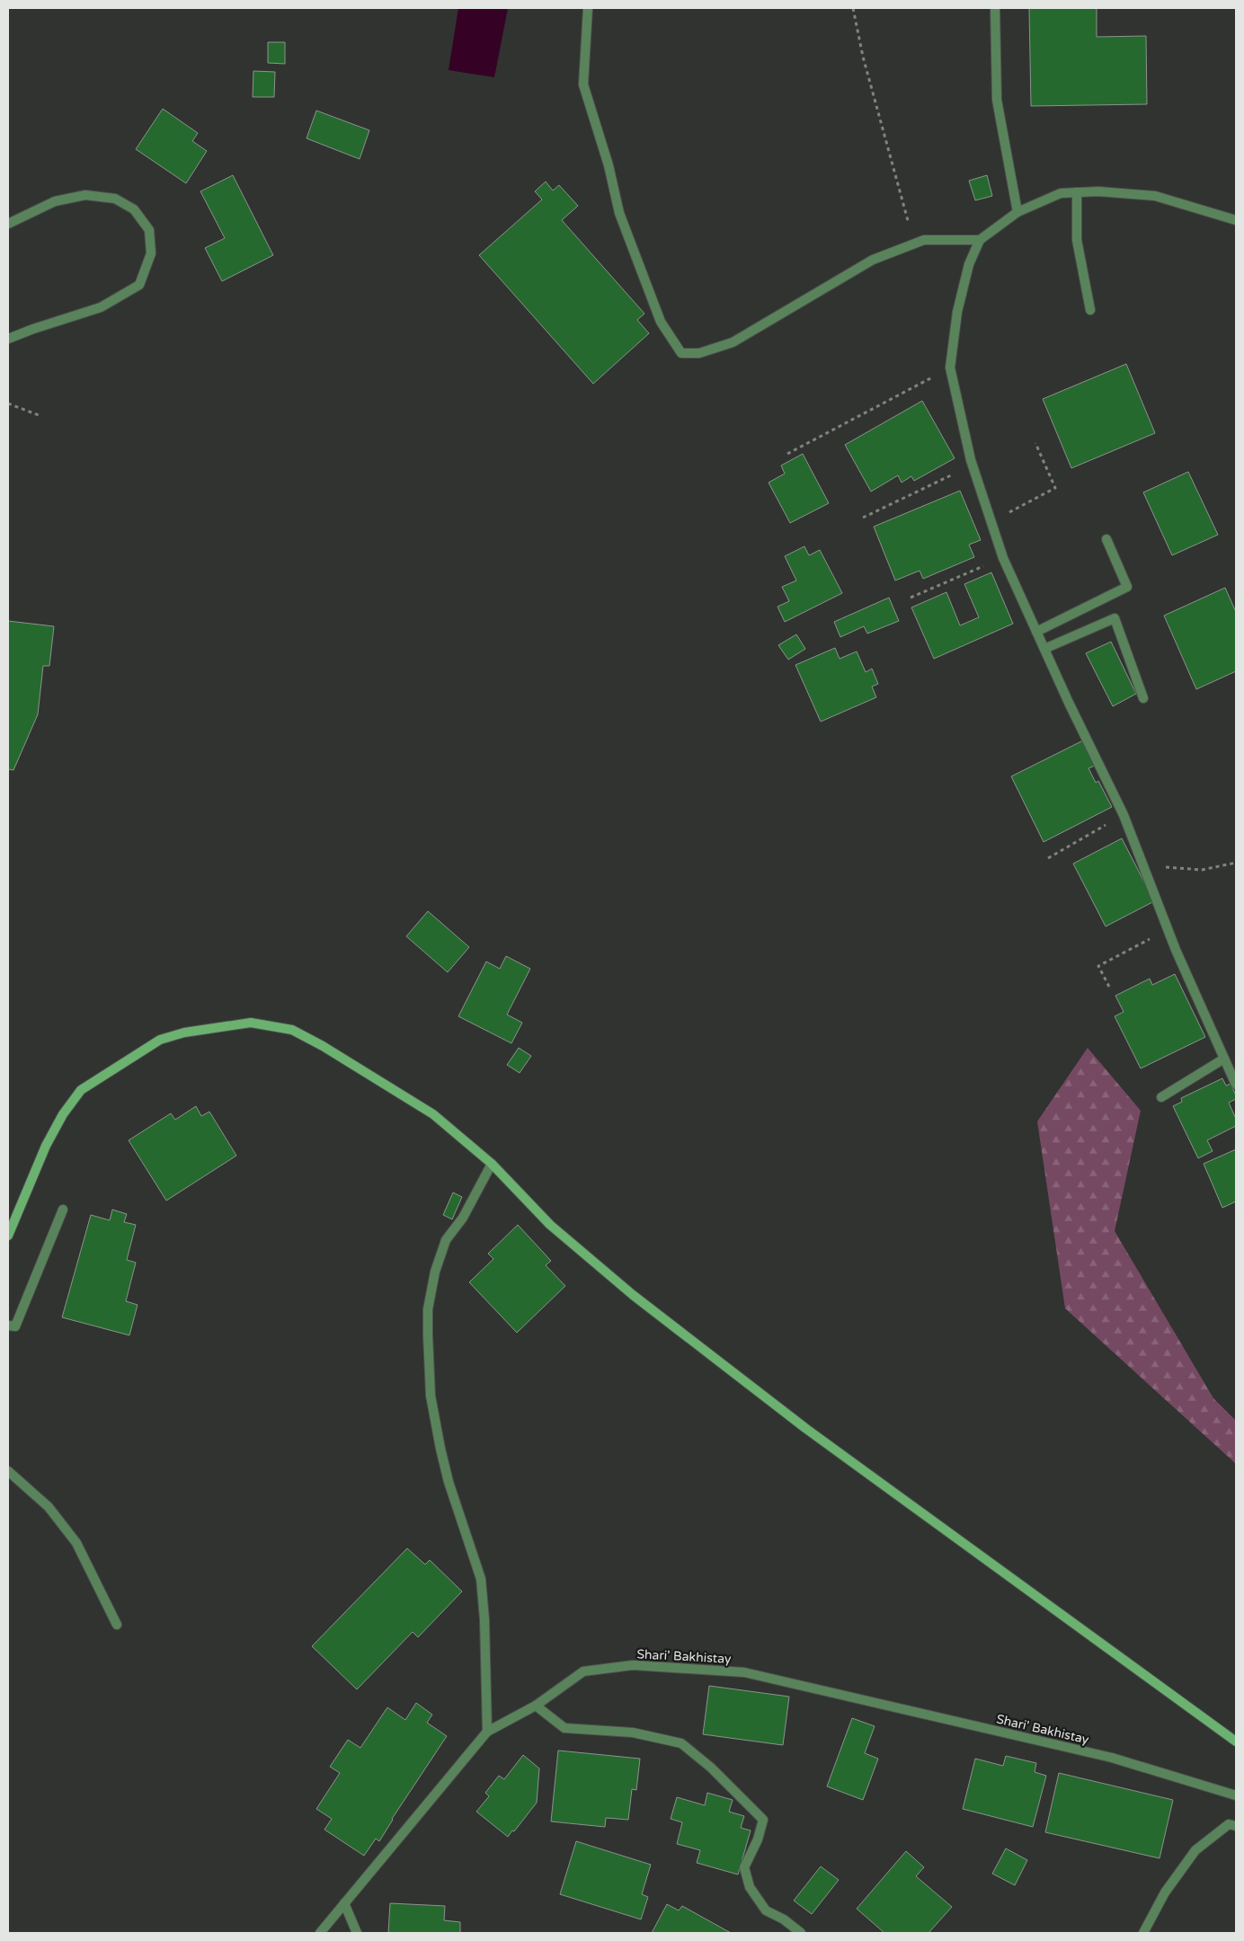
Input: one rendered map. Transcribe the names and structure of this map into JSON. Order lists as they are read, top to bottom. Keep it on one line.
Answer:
{"streets":{"street":["Shari' Bakhistay"]}}
